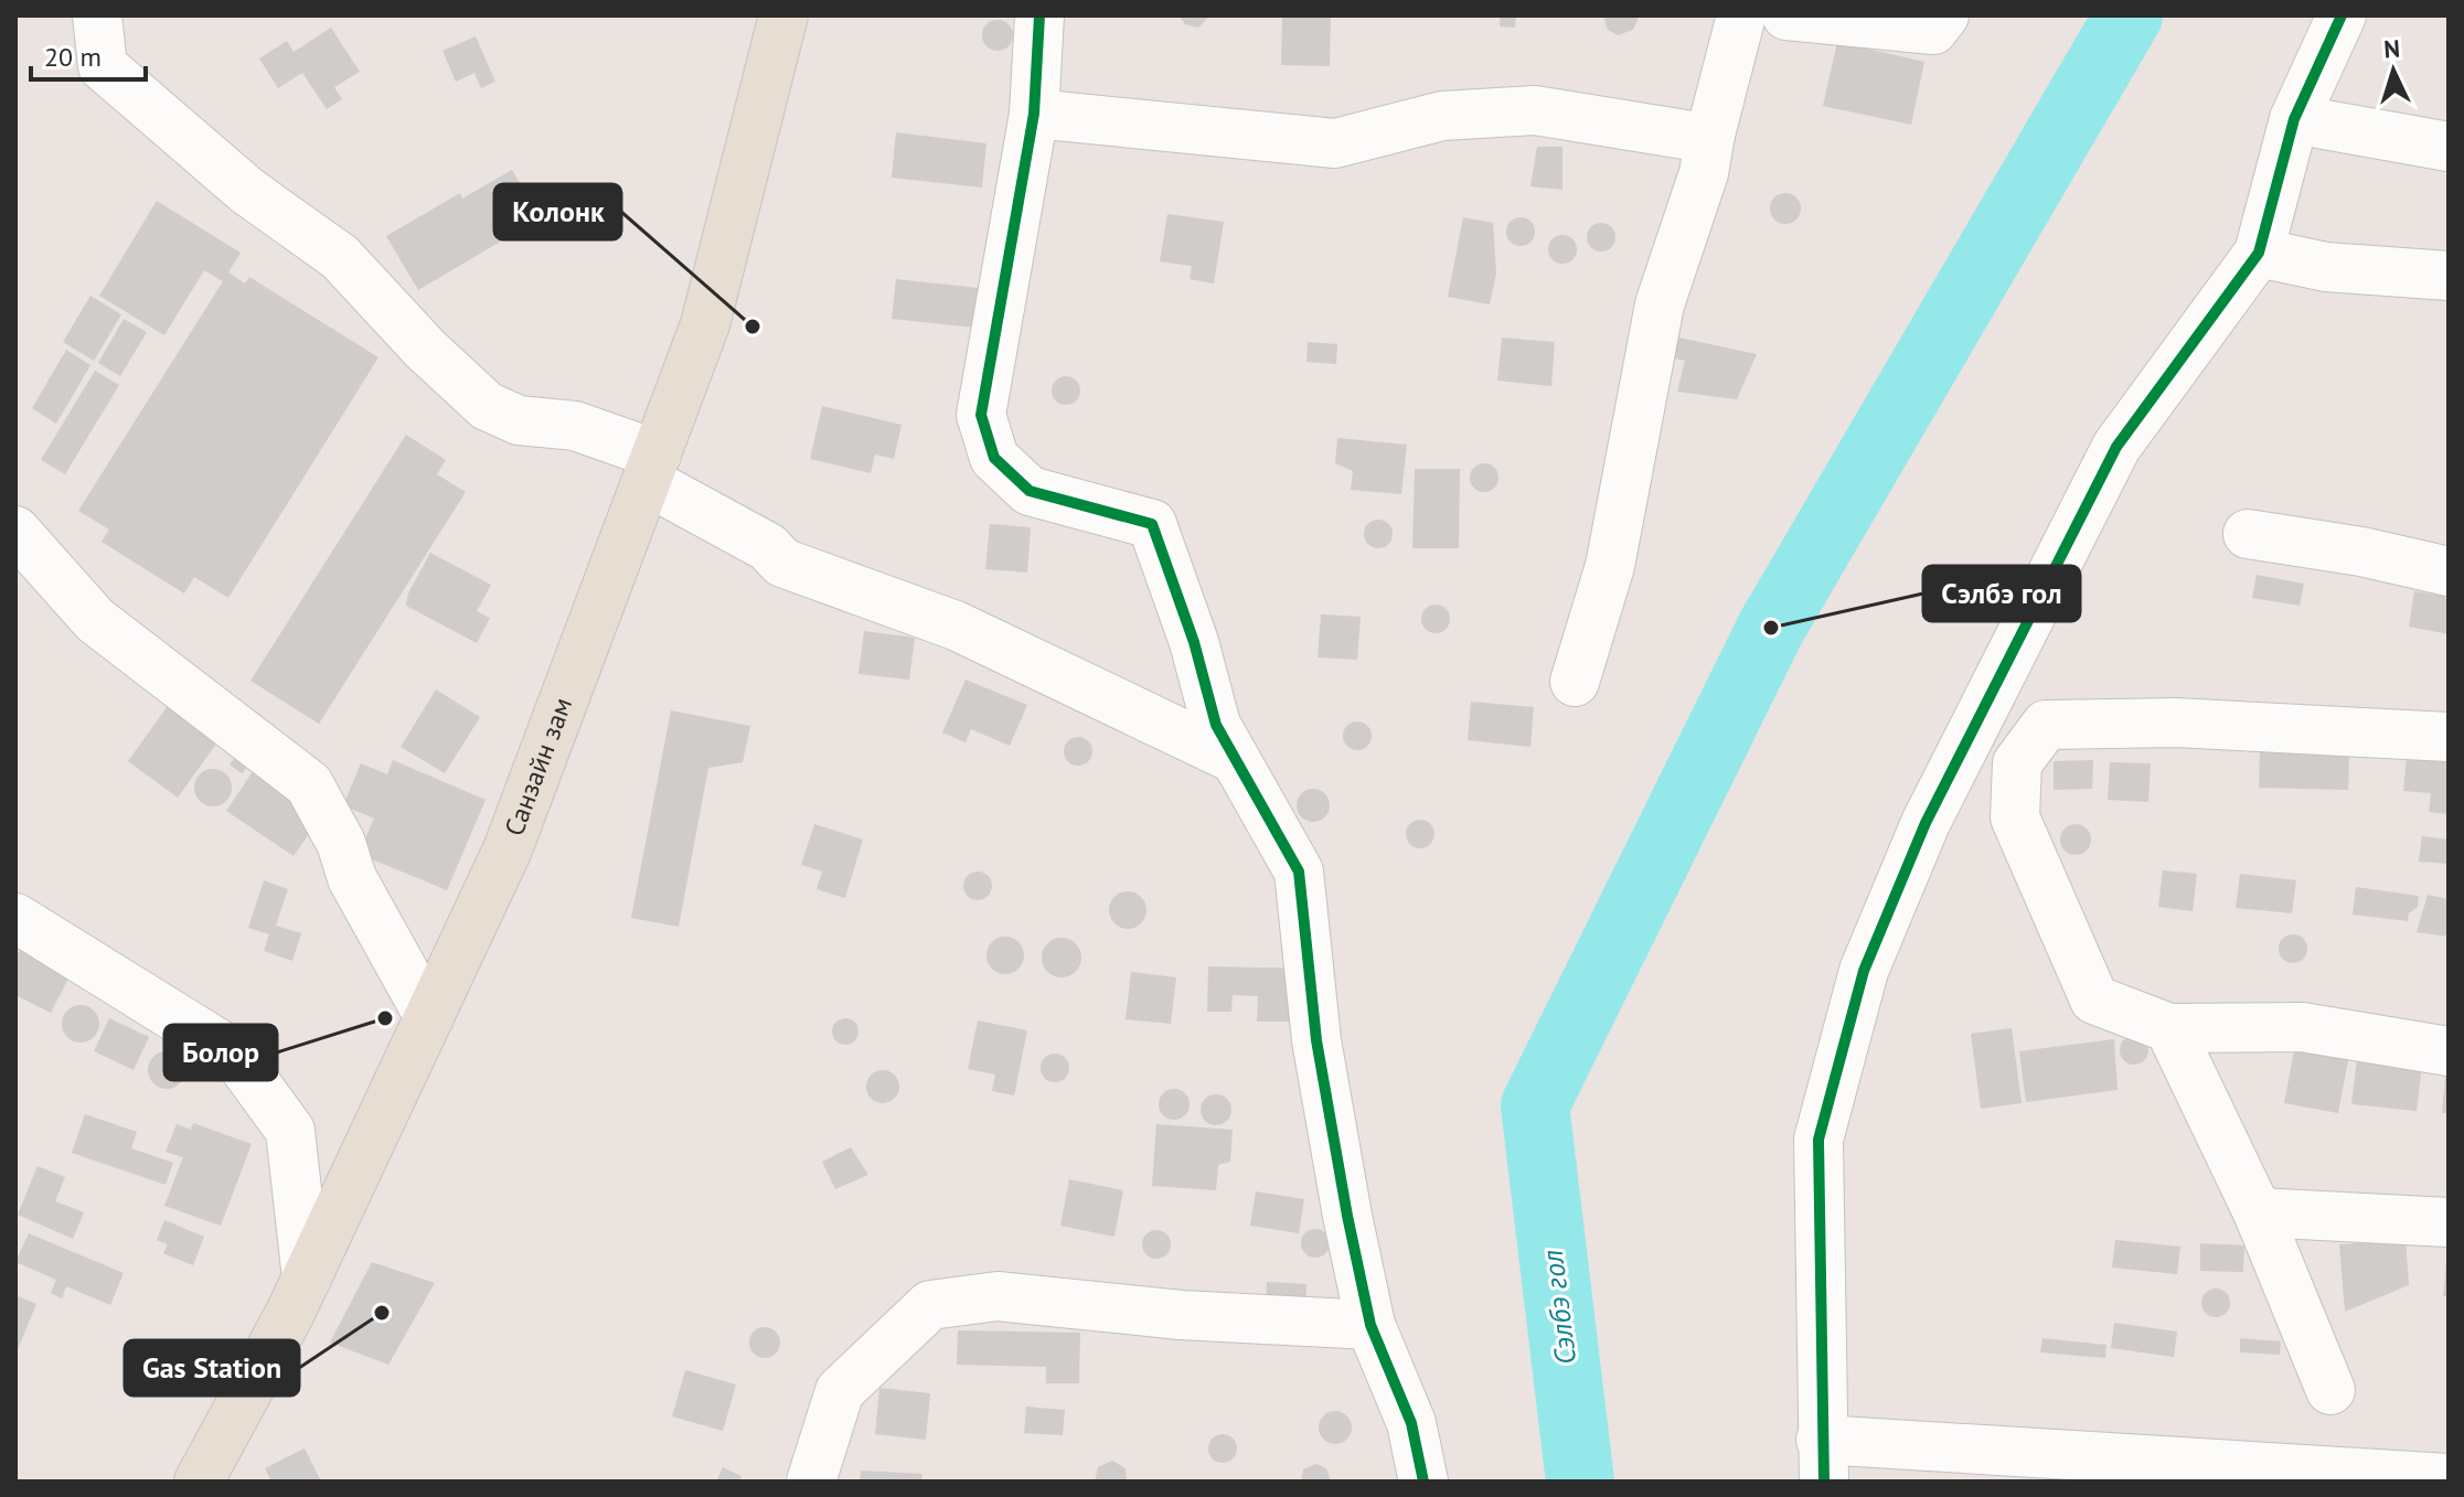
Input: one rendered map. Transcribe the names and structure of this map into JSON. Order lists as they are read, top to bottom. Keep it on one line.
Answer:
{"streets":{"main road":["Санзайн зам"]},"water":["Сэлбэ гол"],"places":["Колонк","Сэлбэ гол","Болор","Gas Station"],"scale_bar":"20 m","north":"top"}
